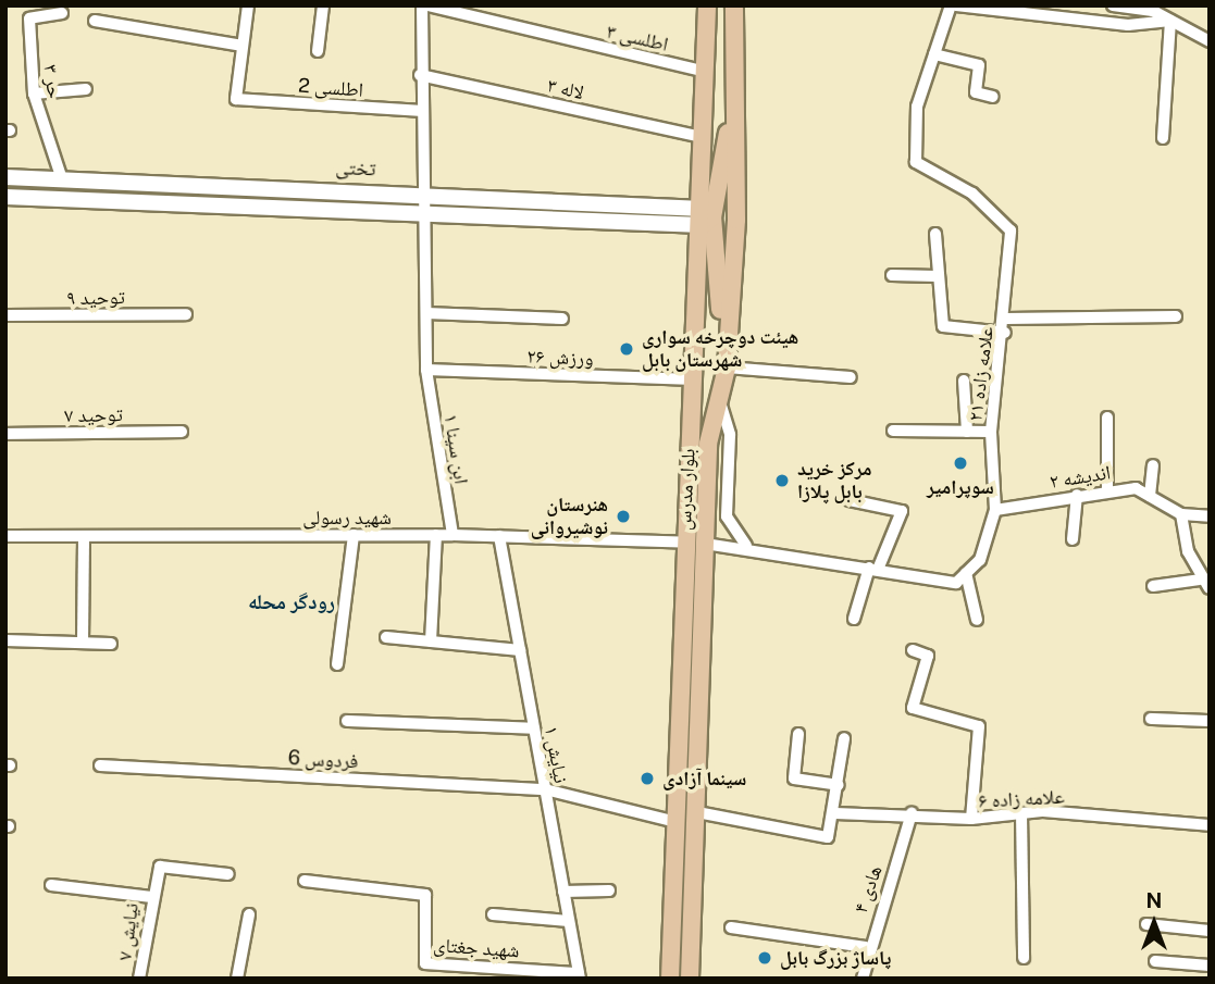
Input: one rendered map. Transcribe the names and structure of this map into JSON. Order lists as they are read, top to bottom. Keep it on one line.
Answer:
{"streets":{"main road":["تختی","بلوار مدرس"],"street":["اطلسی ۳","حر ۳","اطلسی 2","لاله ۳","توحید ۹","ورزش ۲۶","علامه زاده ۲۱","توحید ۷","ابن سینا ۱","اندیشه ۲","شهید رسولی","نیایش ۱","فردوس 6","علامه زاده ۶","هادی ۴","نیایش ۷","شهید جغتای"]},"crossings":[["اطلسی ۳","ابن سینا ۱"],["اطلسی ۳","بلوار مدرس"],["حر ۳","تختی"],["اطلسی 2","ابن سینا ۱"],["لاله ۳","ابن سینا ۱"],["لاله ۳","بلوار مدرس"],["تختی","ابن سینا ۱"],["تختی","بلوار مدرس"],["ورزش ۲۶","ابن سینا ۱"],["ورزش ۲۶","بلوار مدرس"],["علامه زاده ۲۱","اندیشه ۲"],["ابن سینا ۱","شهید رسولی"],["بلوار مدرس","شهید رسولی"],["بلوار مدرس","فردوس 6"],["شهید رسولی","نیایش ۱"],["نیایش ۱","فردوس 6"],["نیایش ۱","شهید جغتای"],["علامه زاده ۶","هادی ۴"]],"districts":["رودگر محله"],"places":["هیئت دوچرخه سواری شهرستان بابل","سوپرامیر","مرکز خرید بابل پلازا","هنرستان نوشیروانی","سینما آزادی","پاساژ بزرگ بابل"],"north":"top"}
